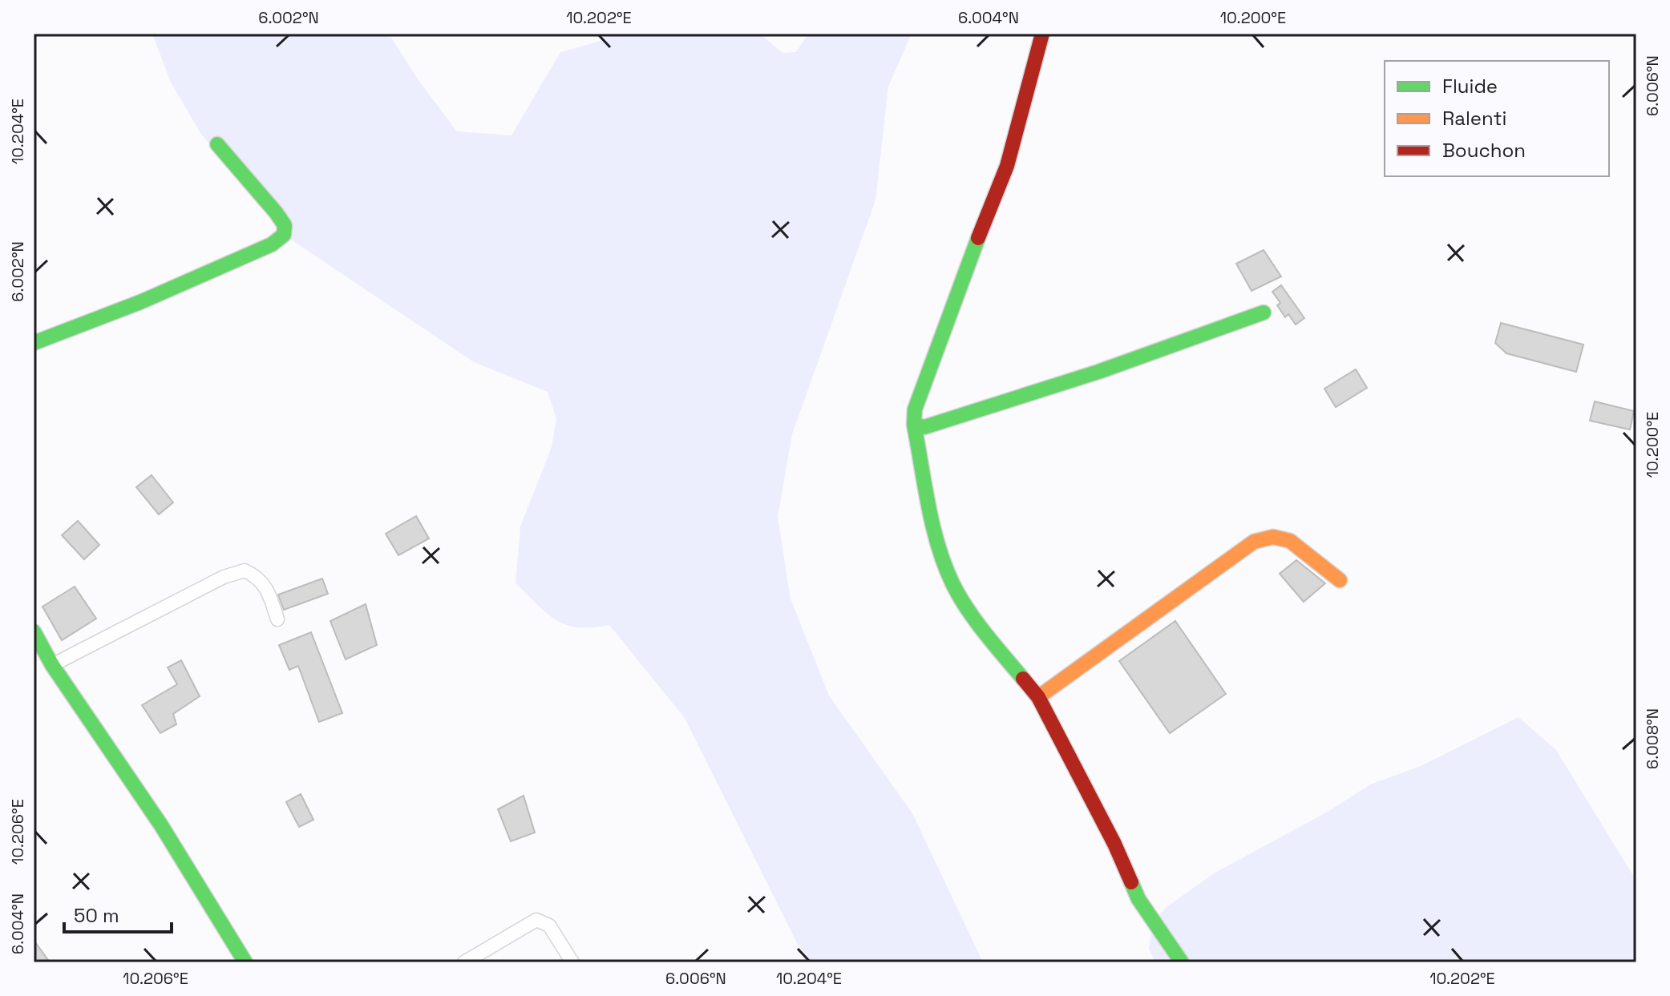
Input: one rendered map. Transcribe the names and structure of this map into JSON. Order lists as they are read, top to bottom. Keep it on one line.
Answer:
{"legend":["Fluide","Ralenti","Bouchon"],"scale_bar":"50 m","coordinates":["6.002°N","10.202°E","6.004°N","10.200°E","6.006°N","10.204°E","6.008°N","10.206°E"]}
